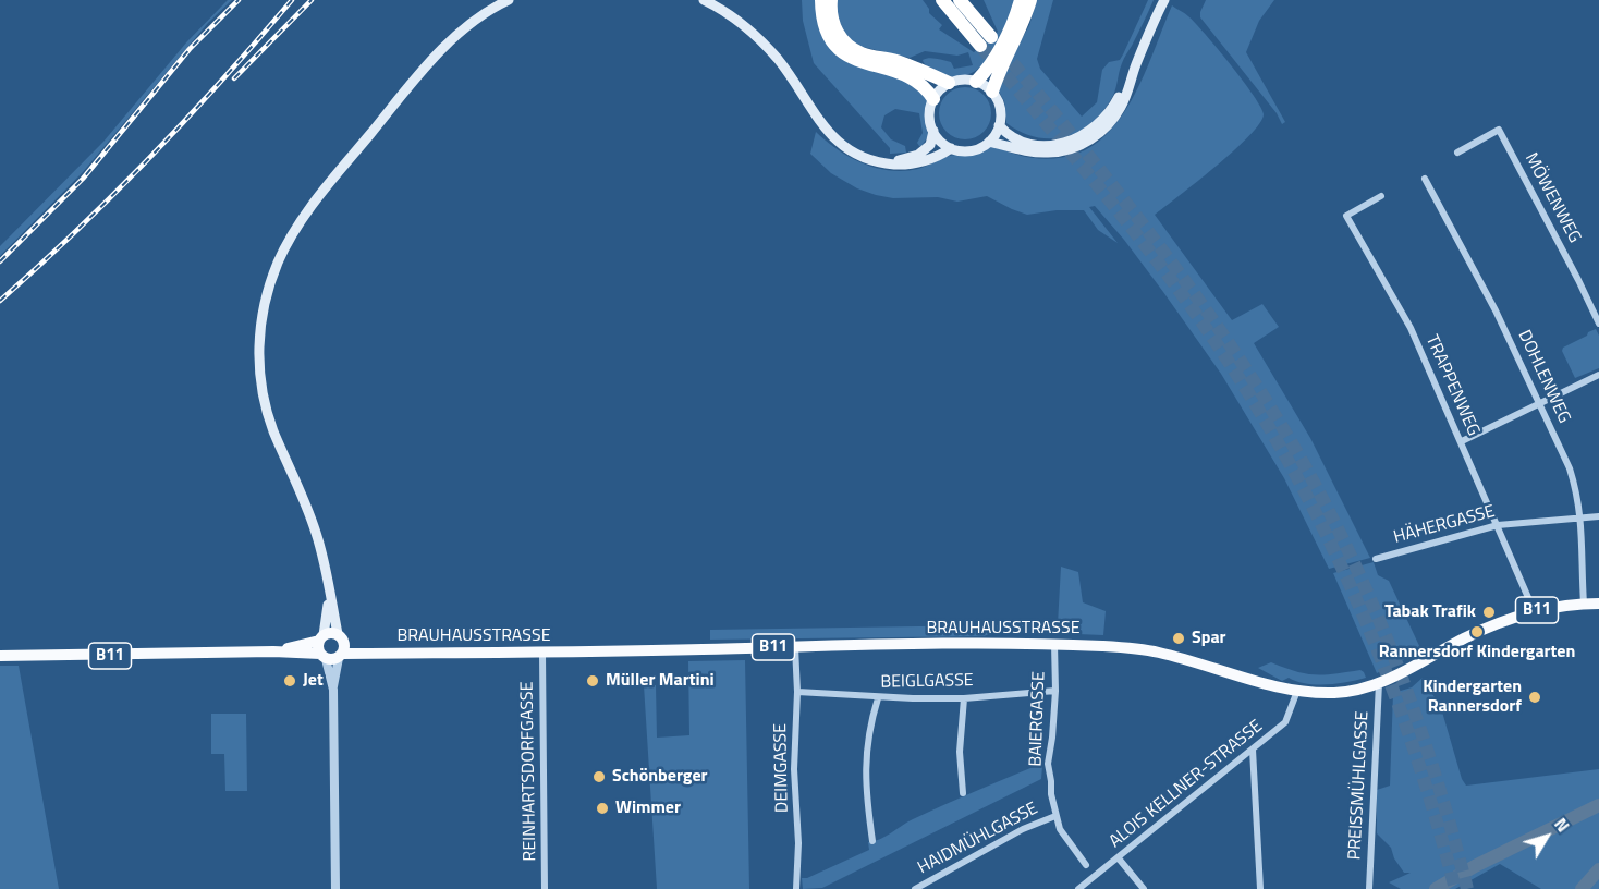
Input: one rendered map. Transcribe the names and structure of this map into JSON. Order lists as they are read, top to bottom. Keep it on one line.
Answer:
{"streets":{"main road":["B11","BRAUHAUSSTRASSE"],"street":["MÖWENWEG","DOHLENWEG","TRAPPENWEG","HÄHERGASSE","BEIGLGASSE","BAIERGASSE","DEIMGASSE","REINHARTSDORFGASSE","ALOIS KELLNER-STRASSE","PREISSMÜHLGASSE","HAIDMÜHLGASSE"]},"crossings":[["DOHLENWEG","HÄHERGASSE"],["DOHLENWEG","BRAUHAUSSTRASSE"],["TRAPPENWEG","HÄHERGASSE"],["TRAPPENWEG","BRAUHAUSSTRASSE"],["B11","BRAUHAUSSTRASSE"],["BRAUHAUSSTRASSE","BAIERGASSE"],["BRAUHAUSSTRASSE","DEIMGASSE"],["BRAUHAUSSTRASSE","REINHARTSDORFGASSE"],["BRAUHAUSSTRASSE","ALOIS KELLNER-STRASSE"],["BRAUHAUSSTRASSE","PREISSMÜHLGASSE"],["BEIGLGASSE","BAIERGASSE"],["BEIGLGASSE","DEIMGASSE"],["BAIERGASSE","HAIDMÜHLGASSE"]],"places":["Tabak Trafik","Rannersdorf Kindergarten","Spar","Jet","Müller Martini","Kindergarten Rannersdorf","Schönberger","Wimmer"],"north":"top right"}
